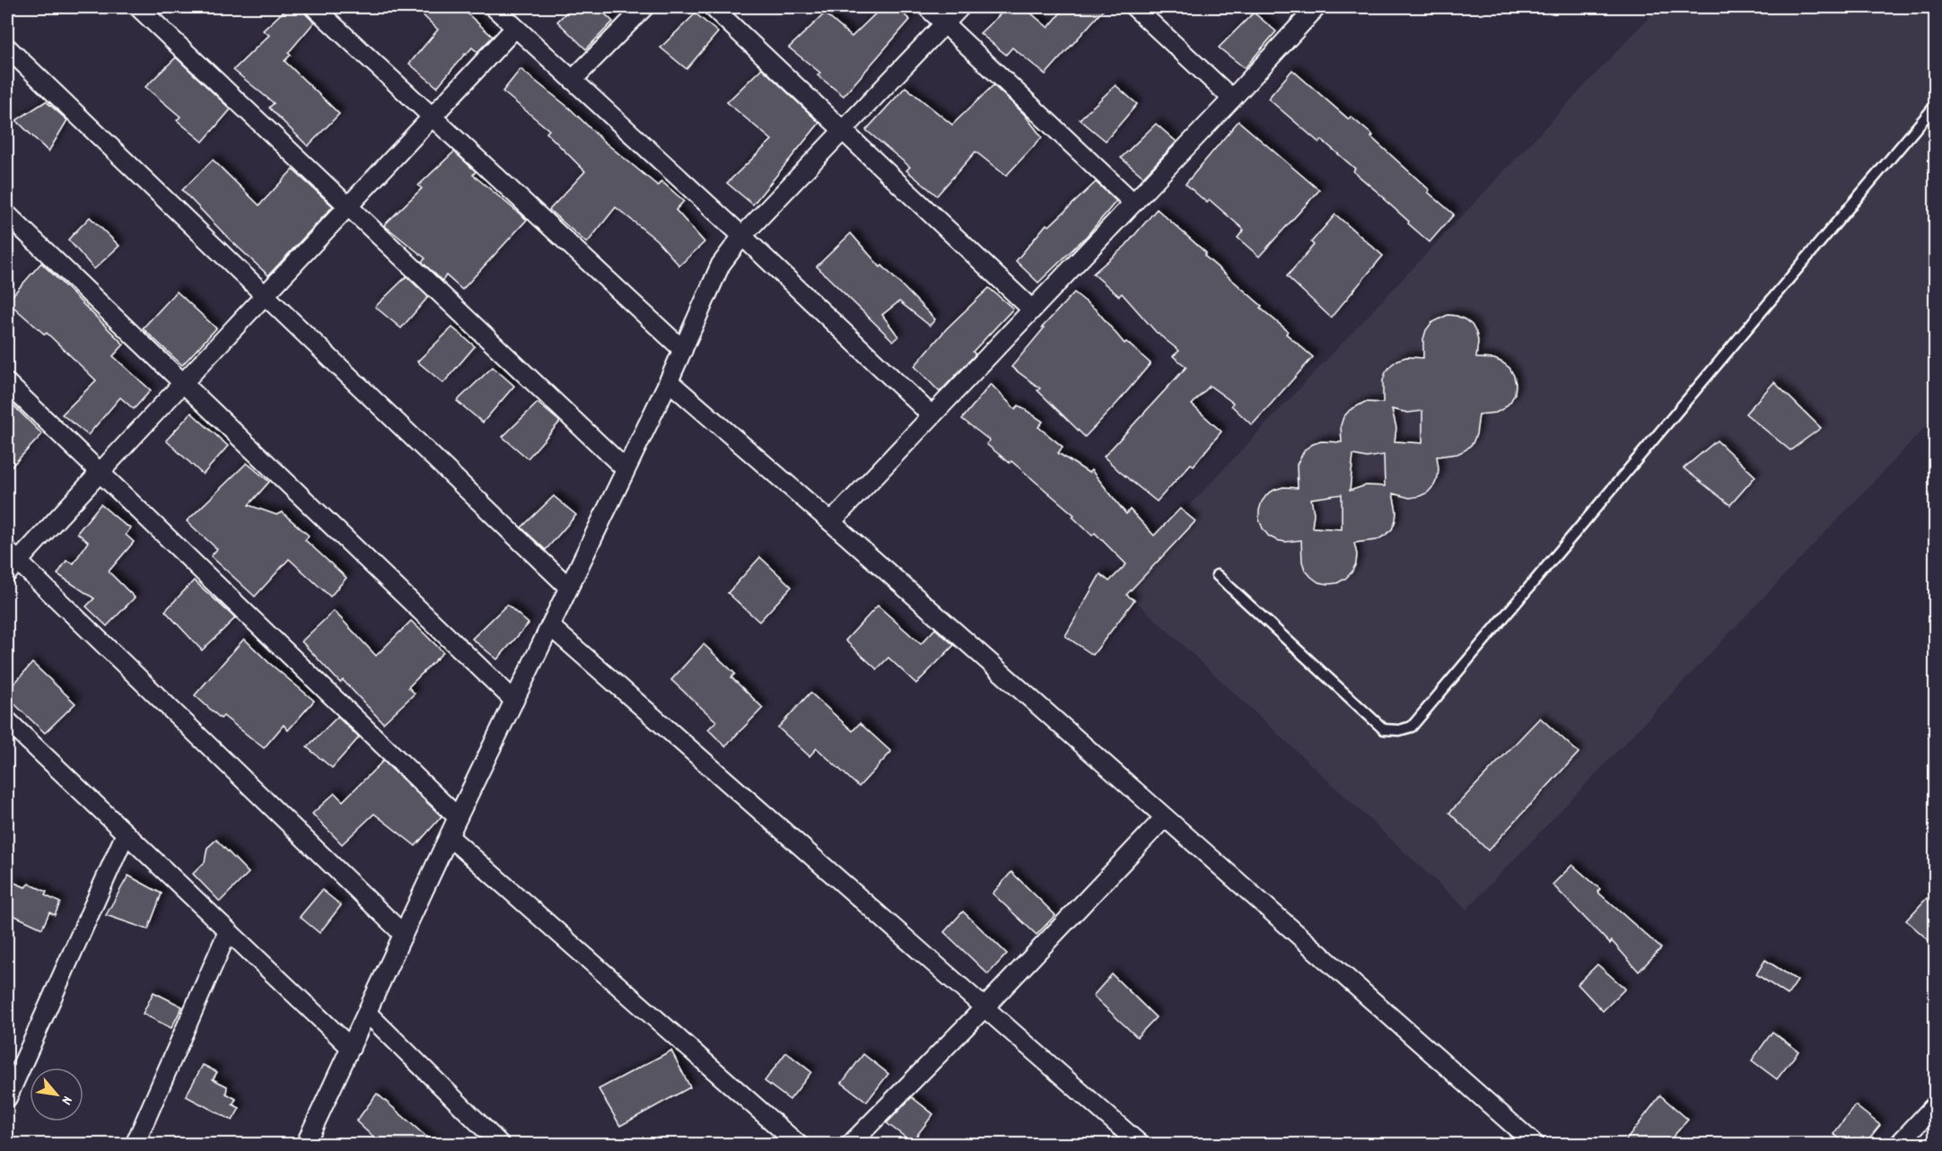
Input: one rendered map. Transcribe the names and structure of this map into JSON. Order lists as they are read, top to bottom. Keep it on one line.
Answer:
{"north":"bottom right"}
